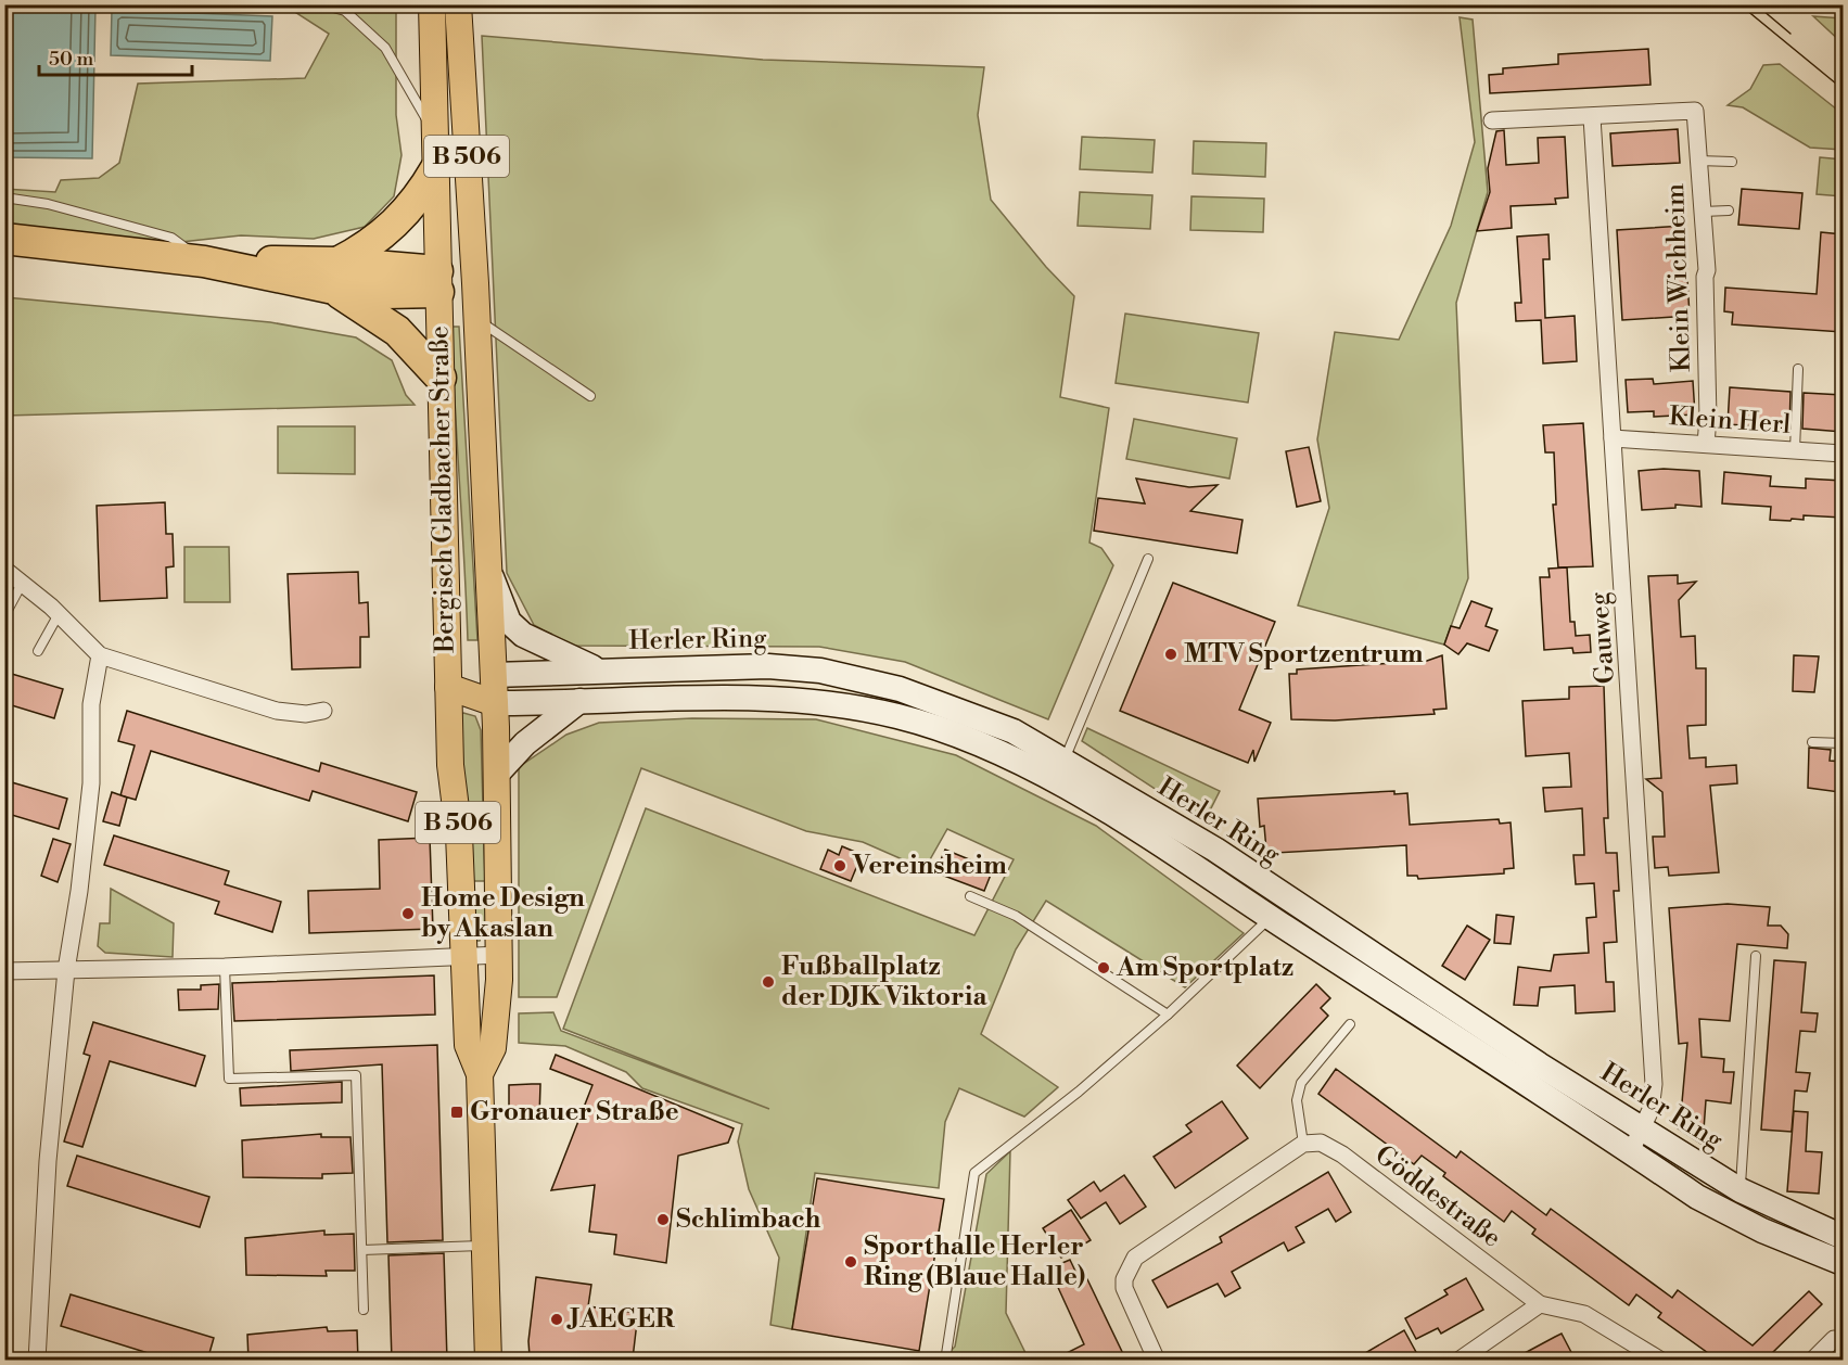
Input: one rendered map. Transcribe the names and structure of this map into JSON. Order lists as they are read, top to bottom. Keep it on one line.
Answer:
{"streets":{"main road":["B 506","Bergisch Gladbacher Straße","Herler Ring"],"street":["Klein Wichheim","Klein Herl","Gauweg","Göddestraße"]},"crossings":[["Klein Wichheim","Klein Herl"],["Klein Wichheim","Gauweg"],["Klein Herl","Gauweg"],["Bergisch Gladbacher Straße","Herler Ring"],["Gauweg","Herler Ring"]],"places":{"other":["MTV Sportzentrum","Vereinsheim","Home Design by Akaslan","Am Sportplatz","Fußballplatz der DJK Viktoria","Schlimbach","Sporthalle Herler Ring (Blaue Halle)","JAEGER"],"transit":["Gronauer Straße"]},"scale_bar":"50 m"}
